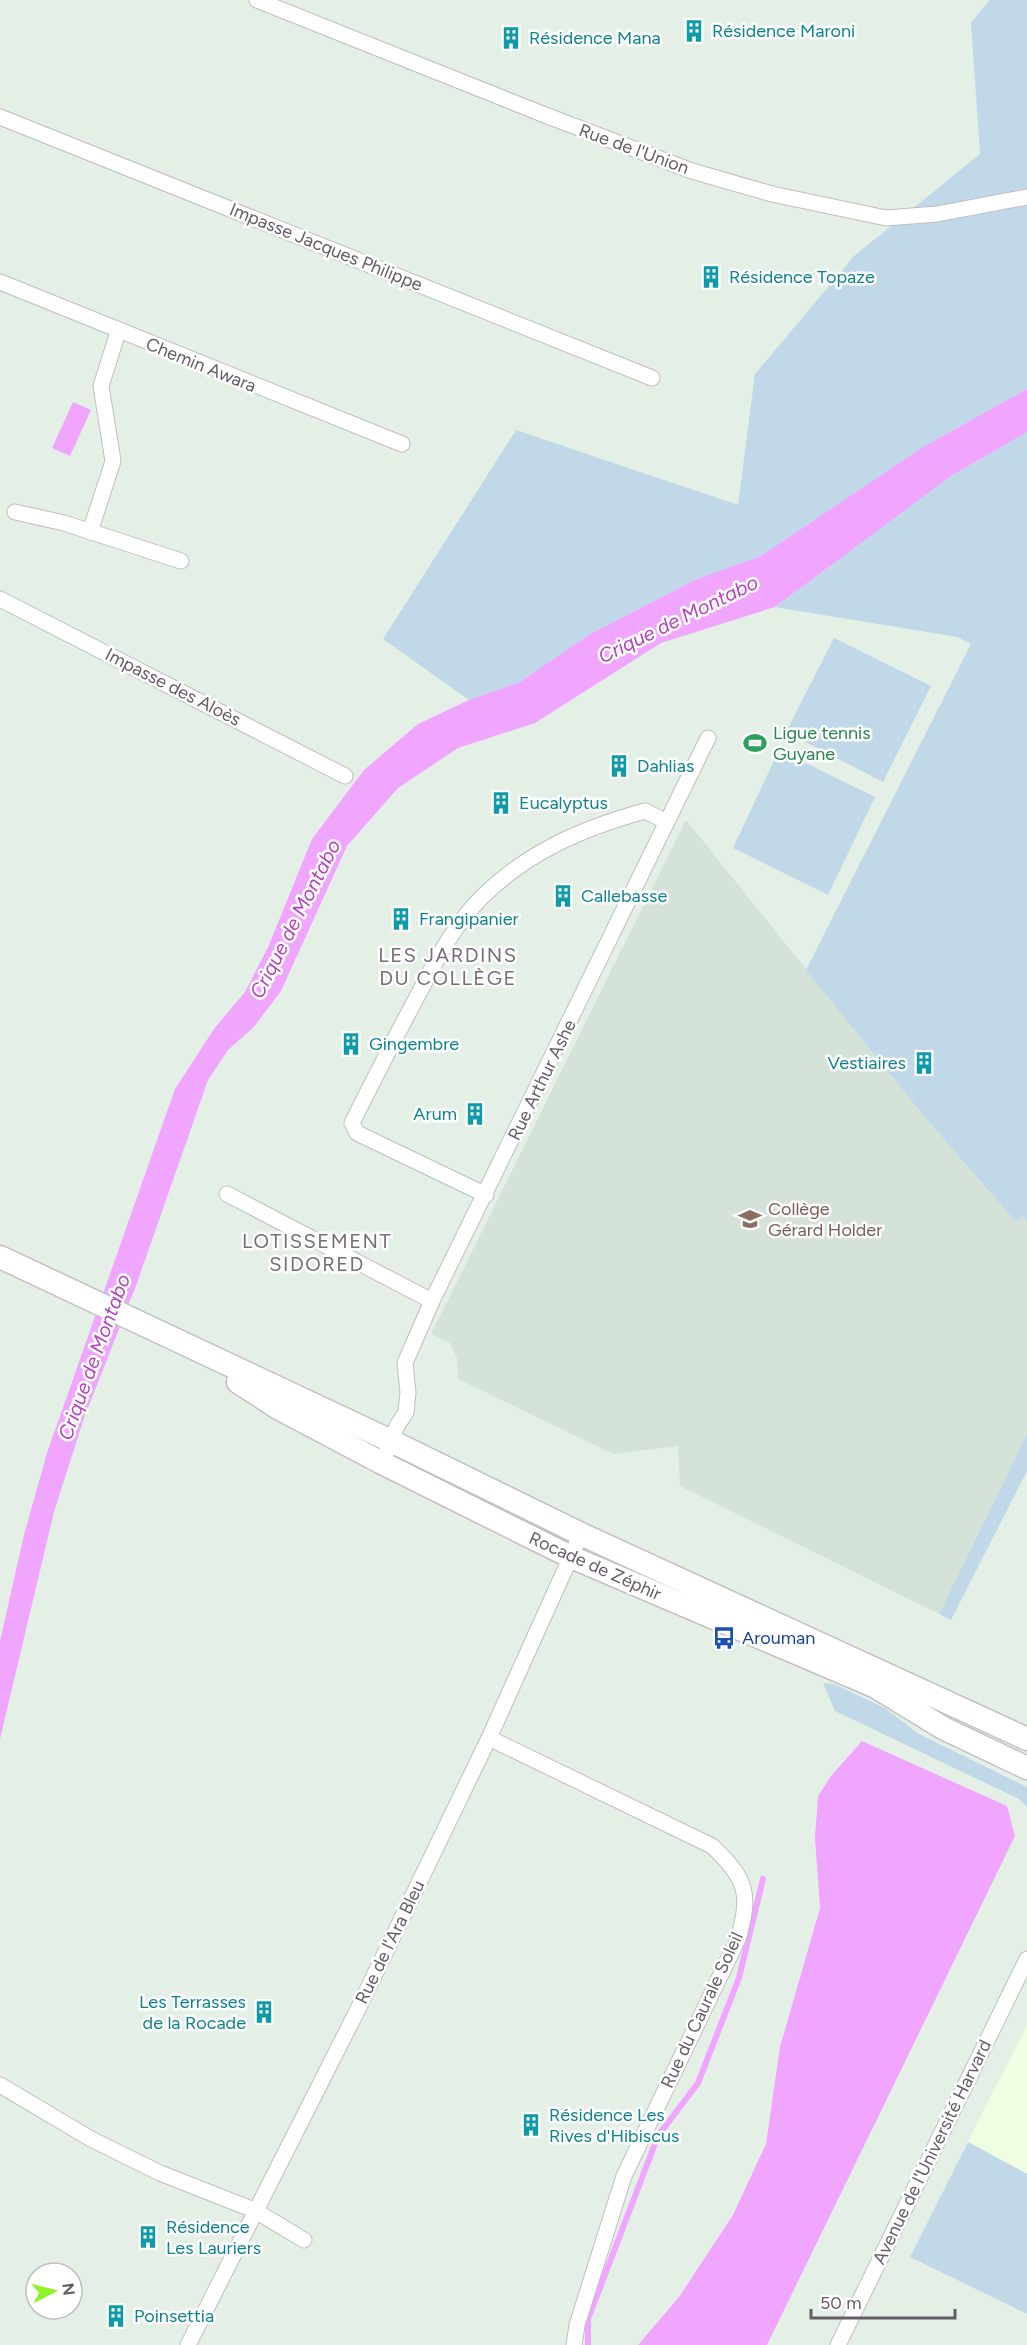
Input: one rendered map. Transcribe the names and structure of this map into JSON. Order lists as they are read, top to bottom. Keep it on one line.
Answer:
{"streets":{"main road":["Rocade de Zéphir"],"street":["Rue de l'Union","Impasse Jacques Philippe","Chemin Awara","Impasse des Aloès","Rue Arthur Ashe","Rue de l'Ara Bleu","Rue du Caurale Soleil","Avenue de l'Université Harvard"]},"crossings":[["Rue Arthur Ashe","Rocade de Zéphir"],["Rocade de Zéphir","Rue de l'Ara Bleu"],["Rue de l'Ara Bleu","Rue du Caurale Soleil"]],"districts":["LES JARDINS DU COLLÈGE","LOTISSEMENT SIDORED"],"water":["Crique de Montabo"],"places":{"building":["Résidence Maroni","Résidence Mana","Résidence Topaze","Dahlias","Eucalyptus","Callebasse","Frangipanier","Gingembre","Vestiaires","Arum","Les Terrasses de la Rocade","Résidence Les Rives d'Hibiscus","Résidence Les Lauriers","Poinsettia"],"sports":["Ligue tennis Guyane"],"school or university":["Collège Gérard Holder"],"bus stop":["Arouman"]},"scale_bar":"50 m","north":"right"}
